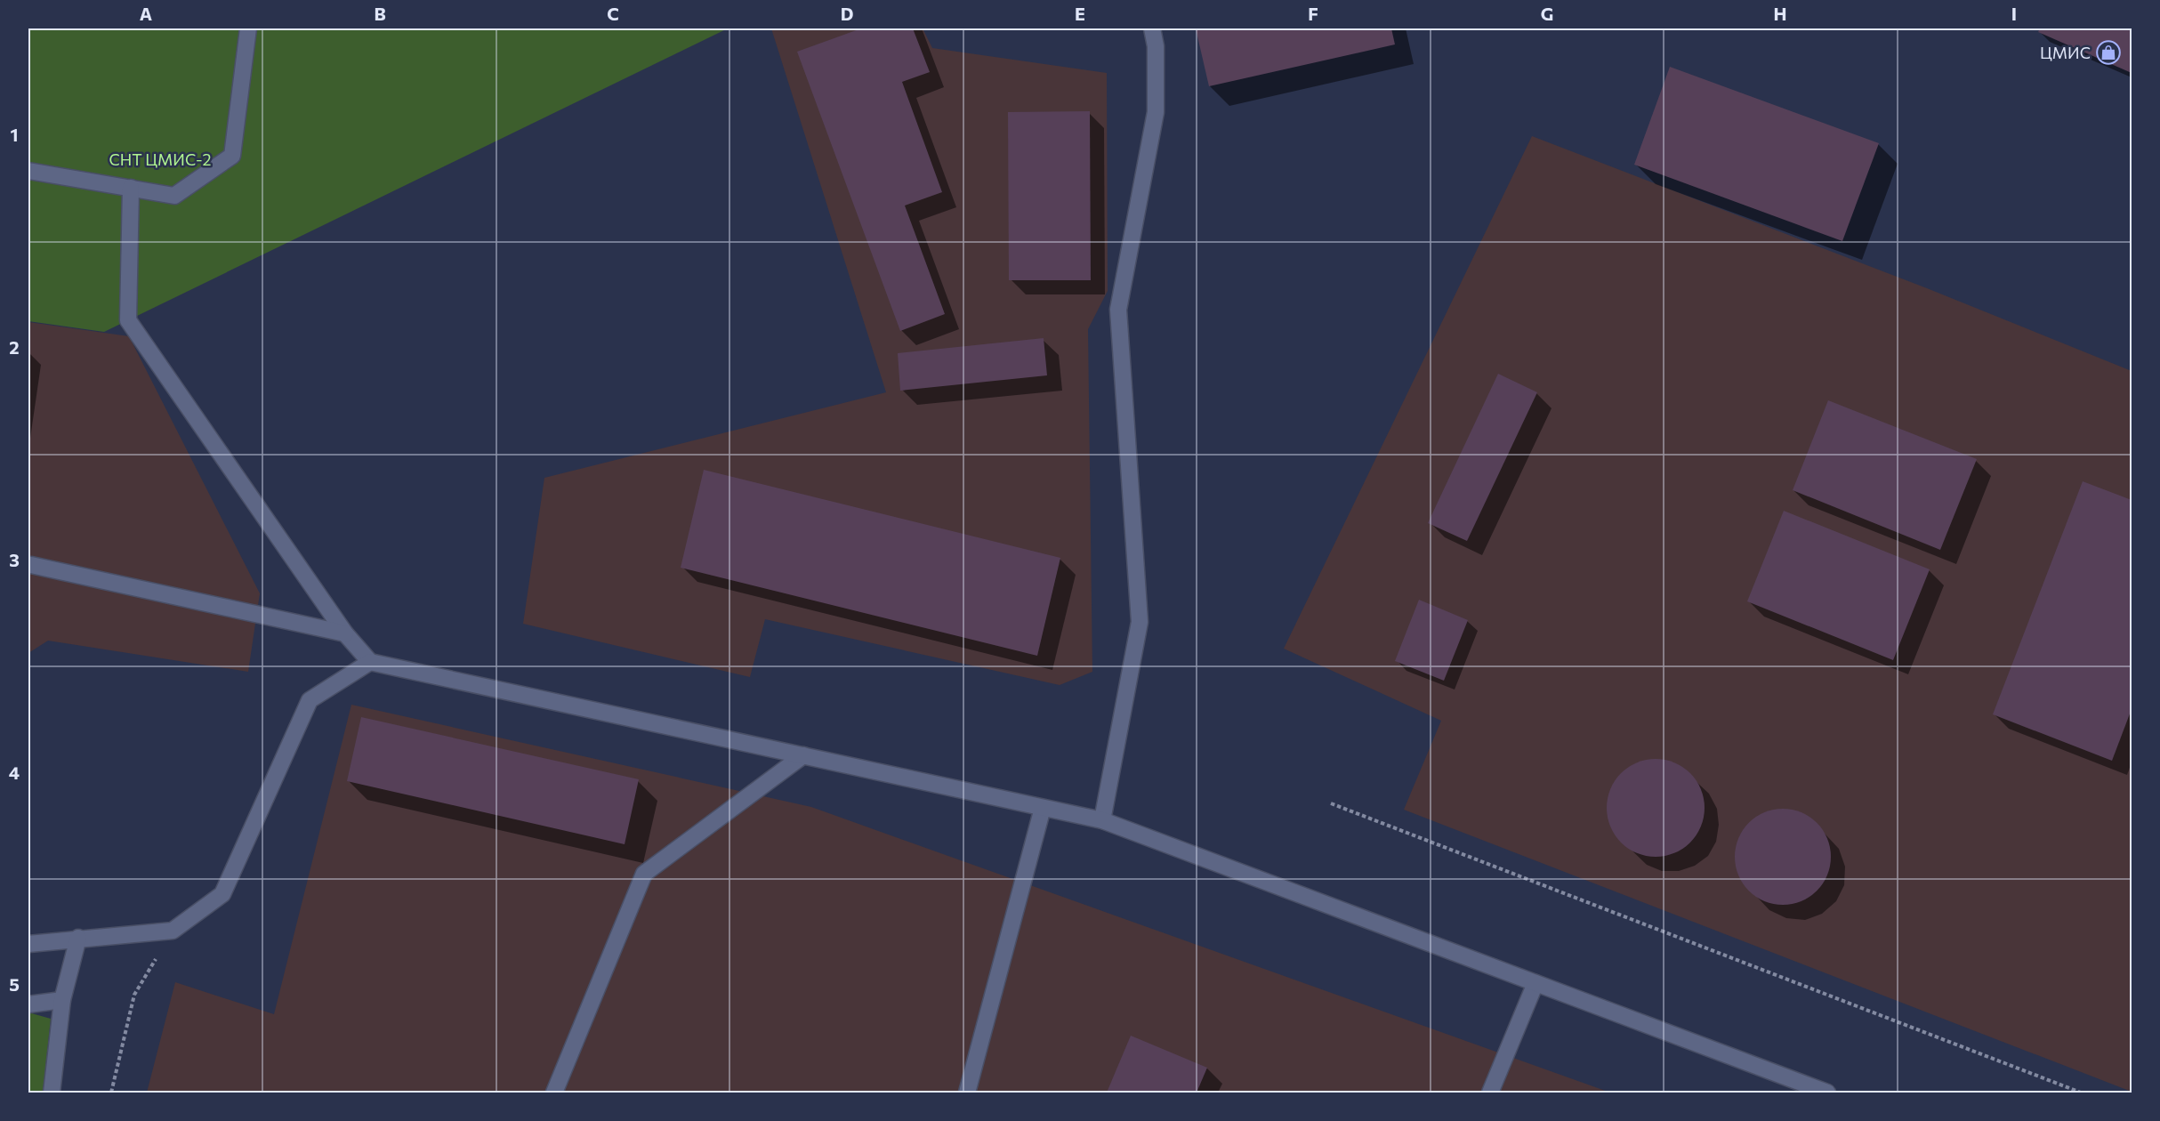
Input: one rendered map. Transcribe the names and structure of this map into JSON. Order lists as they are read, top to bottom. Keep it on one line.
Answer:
{"parks":["СНТ ЦМИС-2"],"places":{"shop":["ЦМИС"]},"grid":{"columns":["A","B","C","D","E","F","G","H","I"],"rows":["1","2","3","4","5"]}}
